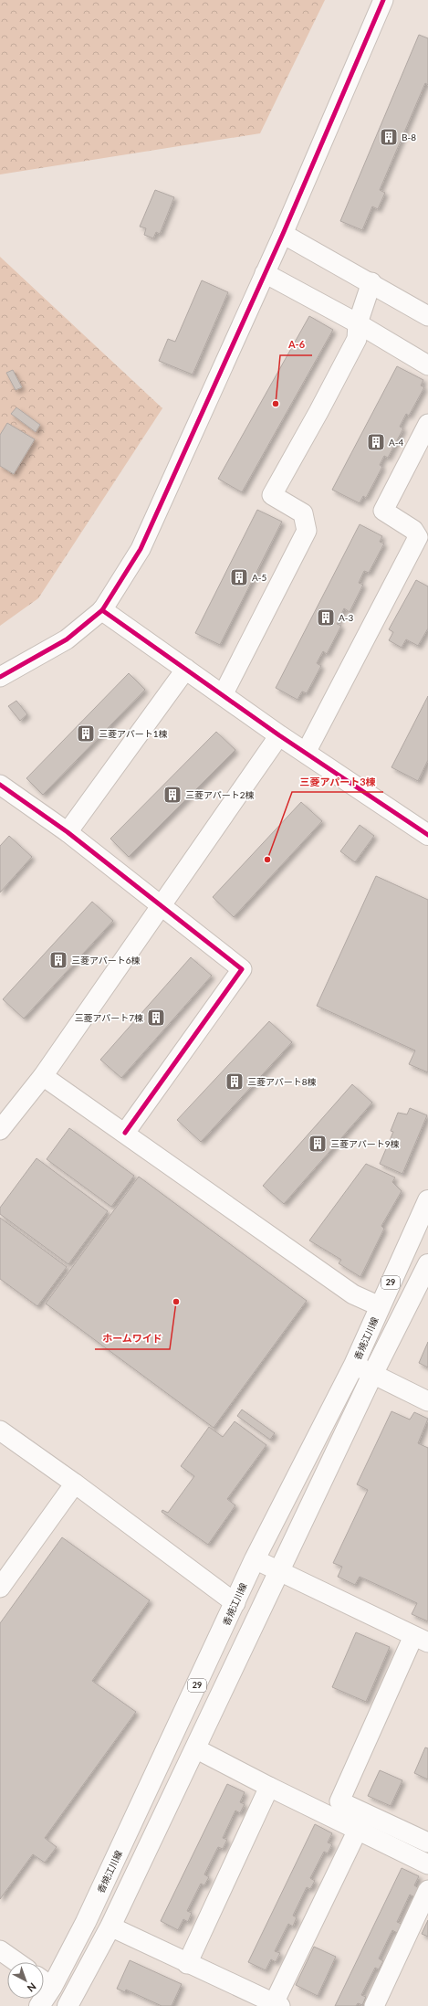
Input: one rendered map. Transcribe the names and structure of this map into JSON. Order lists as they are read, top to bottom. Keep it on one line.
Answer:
{"streets":{"main road":["29","香焼江川線"]},"places":{"building":["B-8","A-4","A-5","A-3","三菱アパート1棟","三菱アパート2棟","三菱アパート6棟","三菱アパート7棟","三菱アパート8棟","三菱アパート9棟"],"other":["A-6","三菱アパート3棟","ホームワイド"]},"north":"bottom right"}
